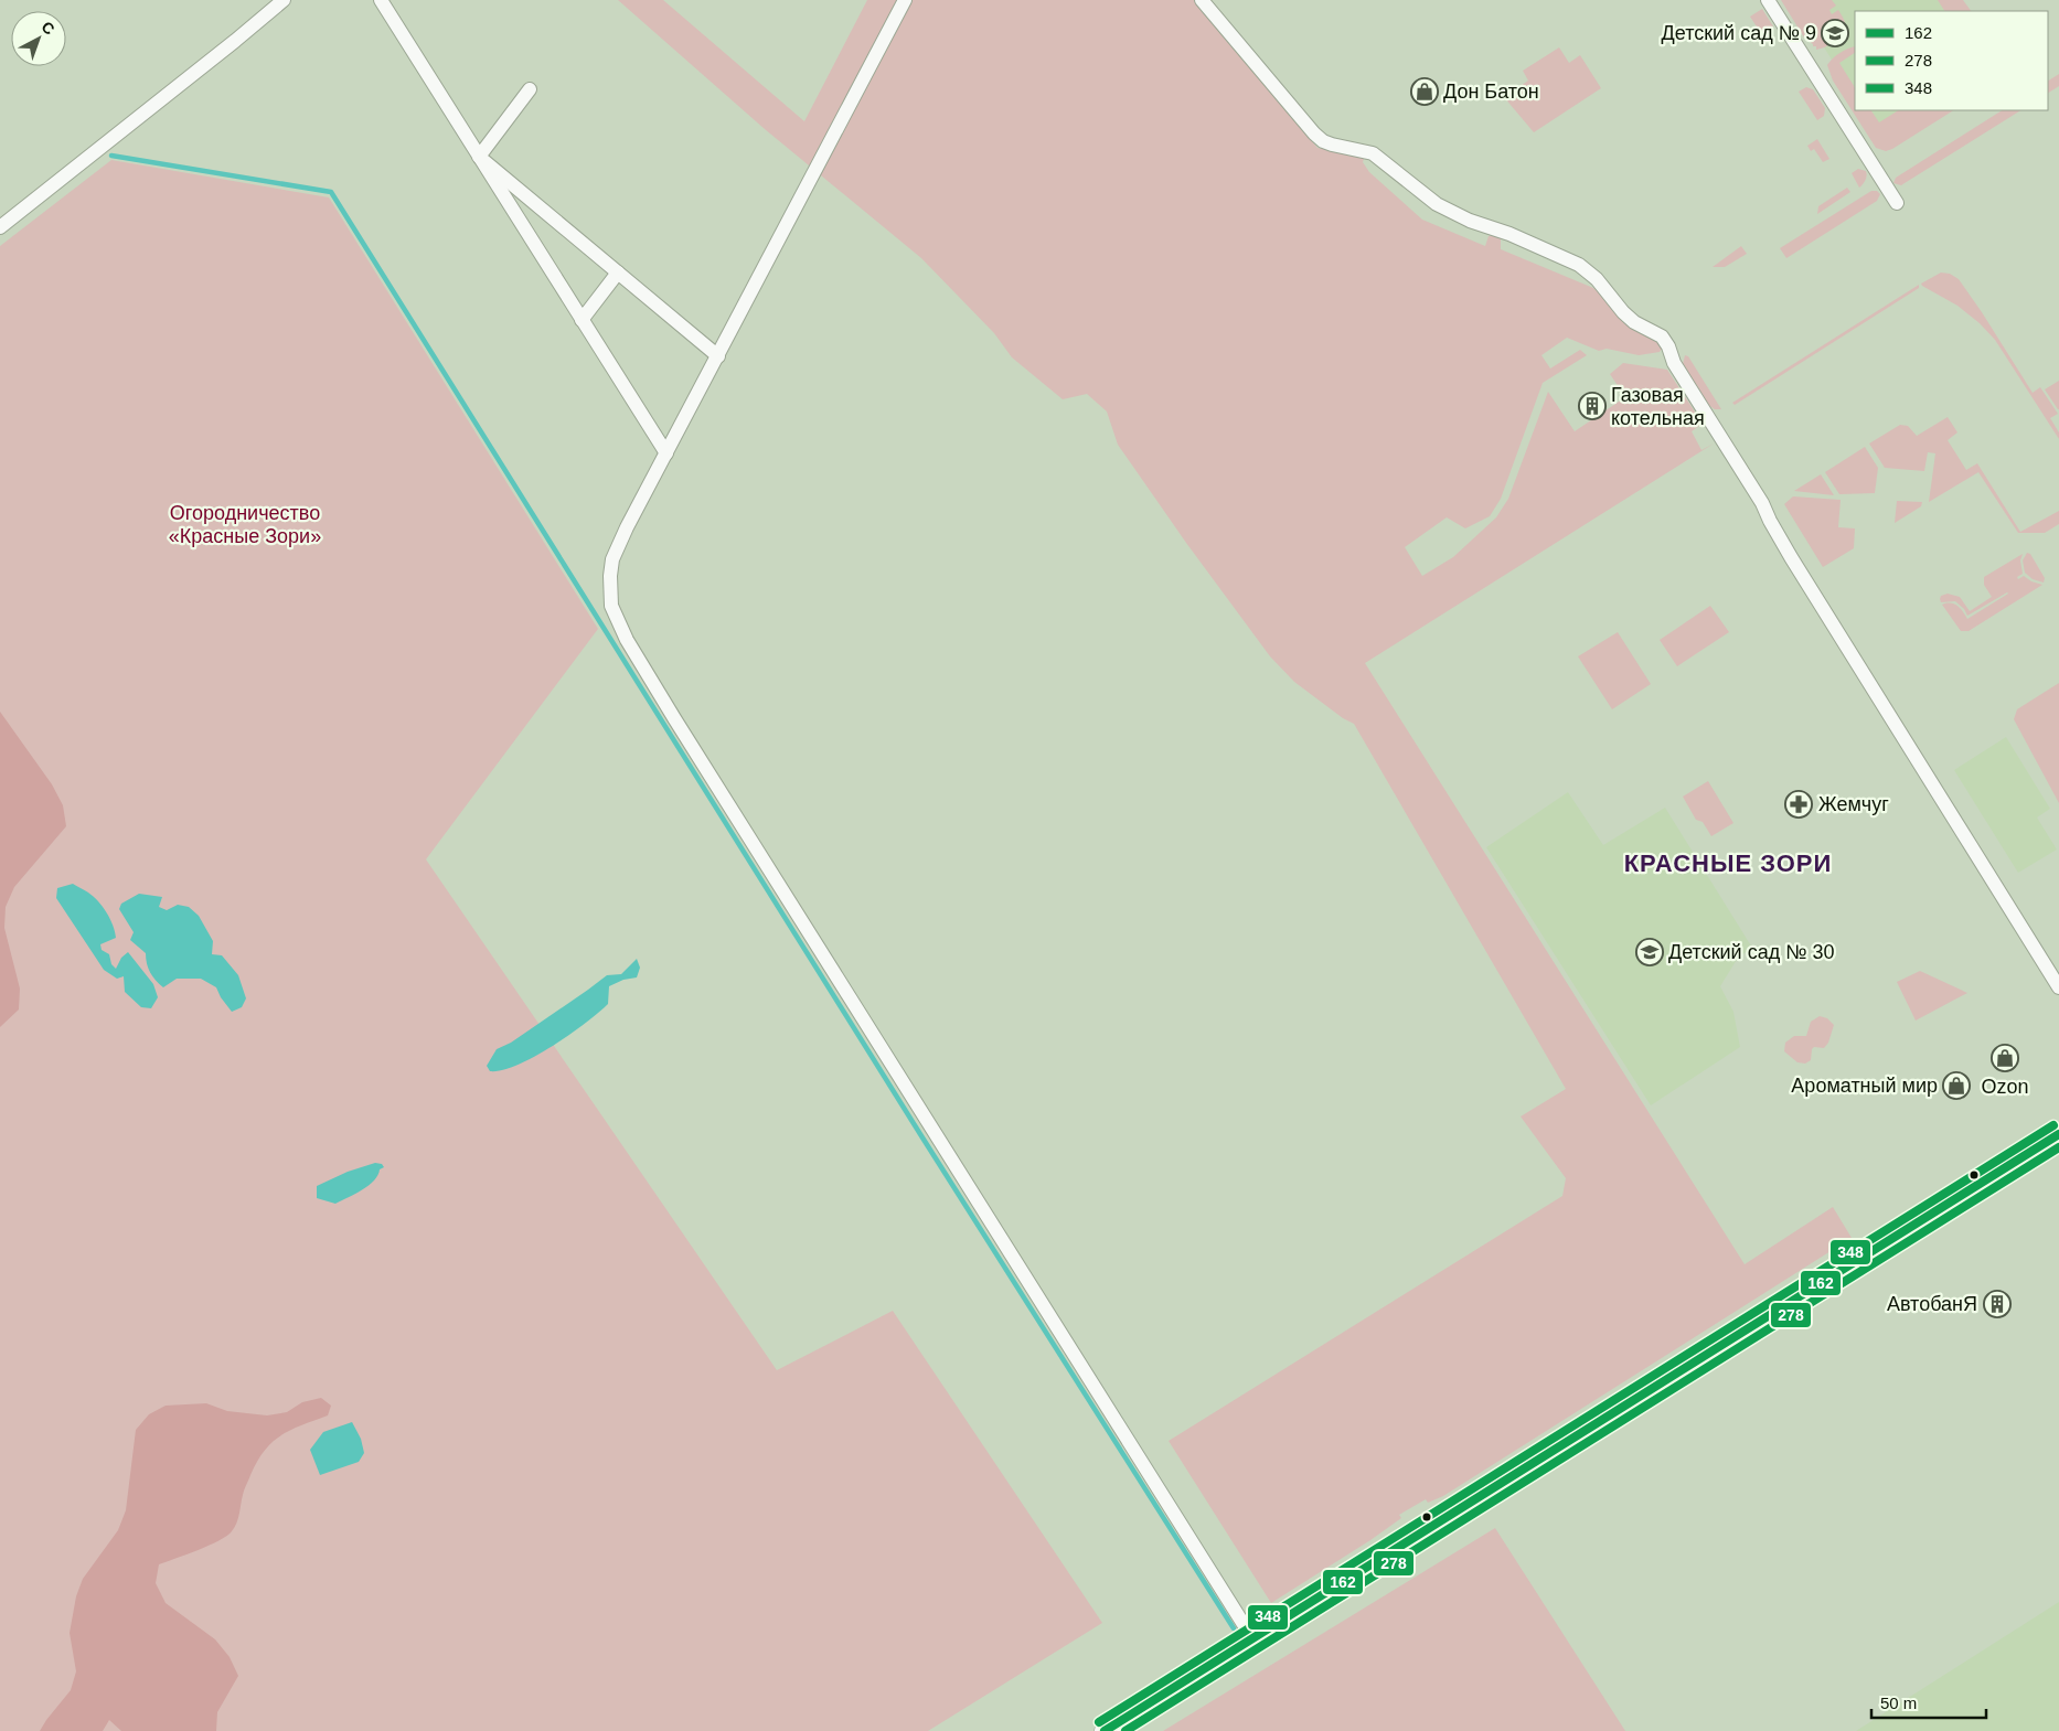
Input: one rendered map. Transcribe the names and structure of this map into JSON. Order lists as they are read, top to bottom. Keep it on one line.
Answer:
{"districts":["КРАСНЫЕ ЗОРИ"],"parks":["Огородничество «Красные Зори»"],"places":{"school or university":["Детский сад № 9","Детский сад № 30"],"shop":["Дон Батон","Ozon","Ароматный мир"],"building":["Газовая котельная","АвтобанЯ"],"pharmacy":["Жемчуг"]},"lines":["transit line 348","transit line 162","transit line 278"],"legend":["162","278","348"],"scale_bar":"50 m","north":"top right"}
